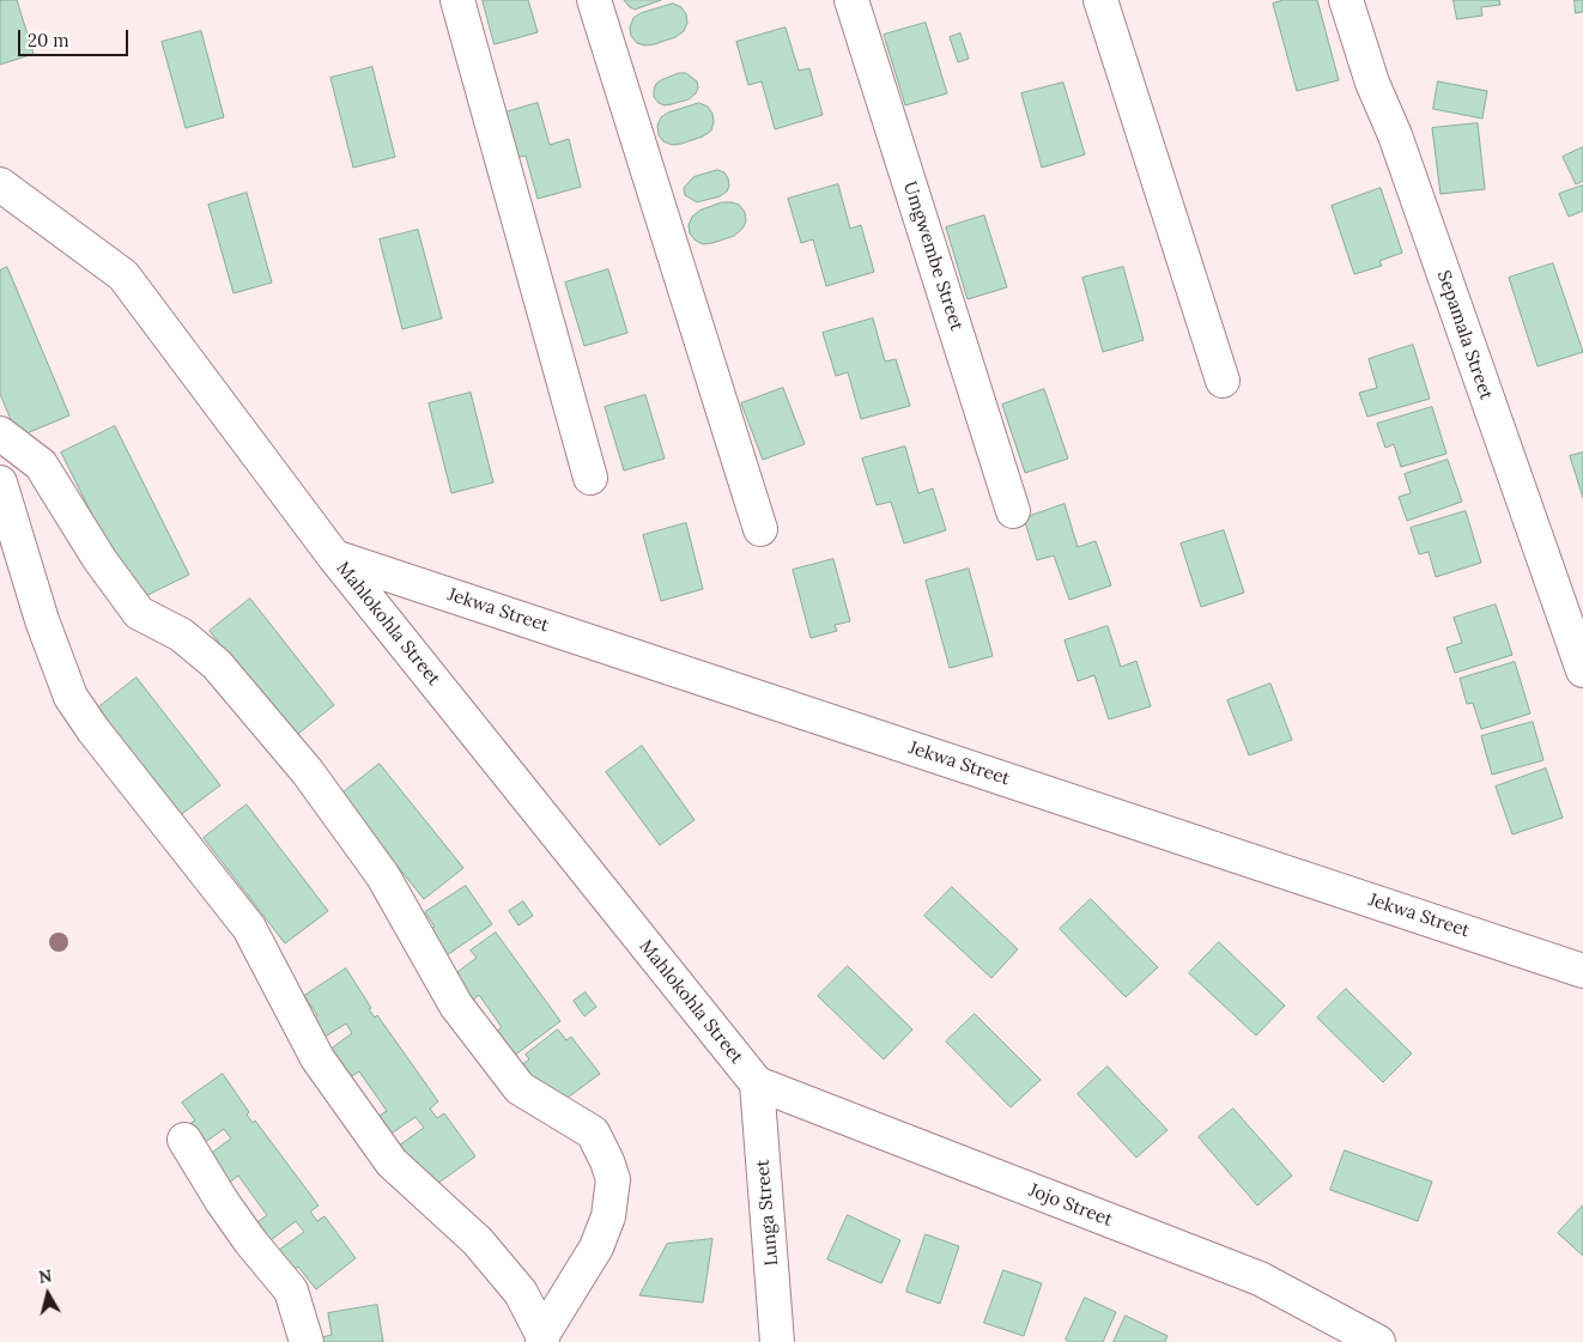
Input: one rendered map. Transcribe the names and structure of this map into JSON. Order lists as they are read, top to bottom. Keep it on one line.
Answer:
{"streets":{"street":["Umgwembe Street","Sepamala Street","Jekwa Street","Mahlokohla Street","Jojo Street","Lunga Street"]},"crossings":[["Jekwa Street","Mahlokohla Street"],["Mahlokohla Street","Jojo Street"],["Mahlokohla Street","Lunga Street"],["Jojo Street","Lunga Street"]],"scale_bar":"20 m","north":"top"}
